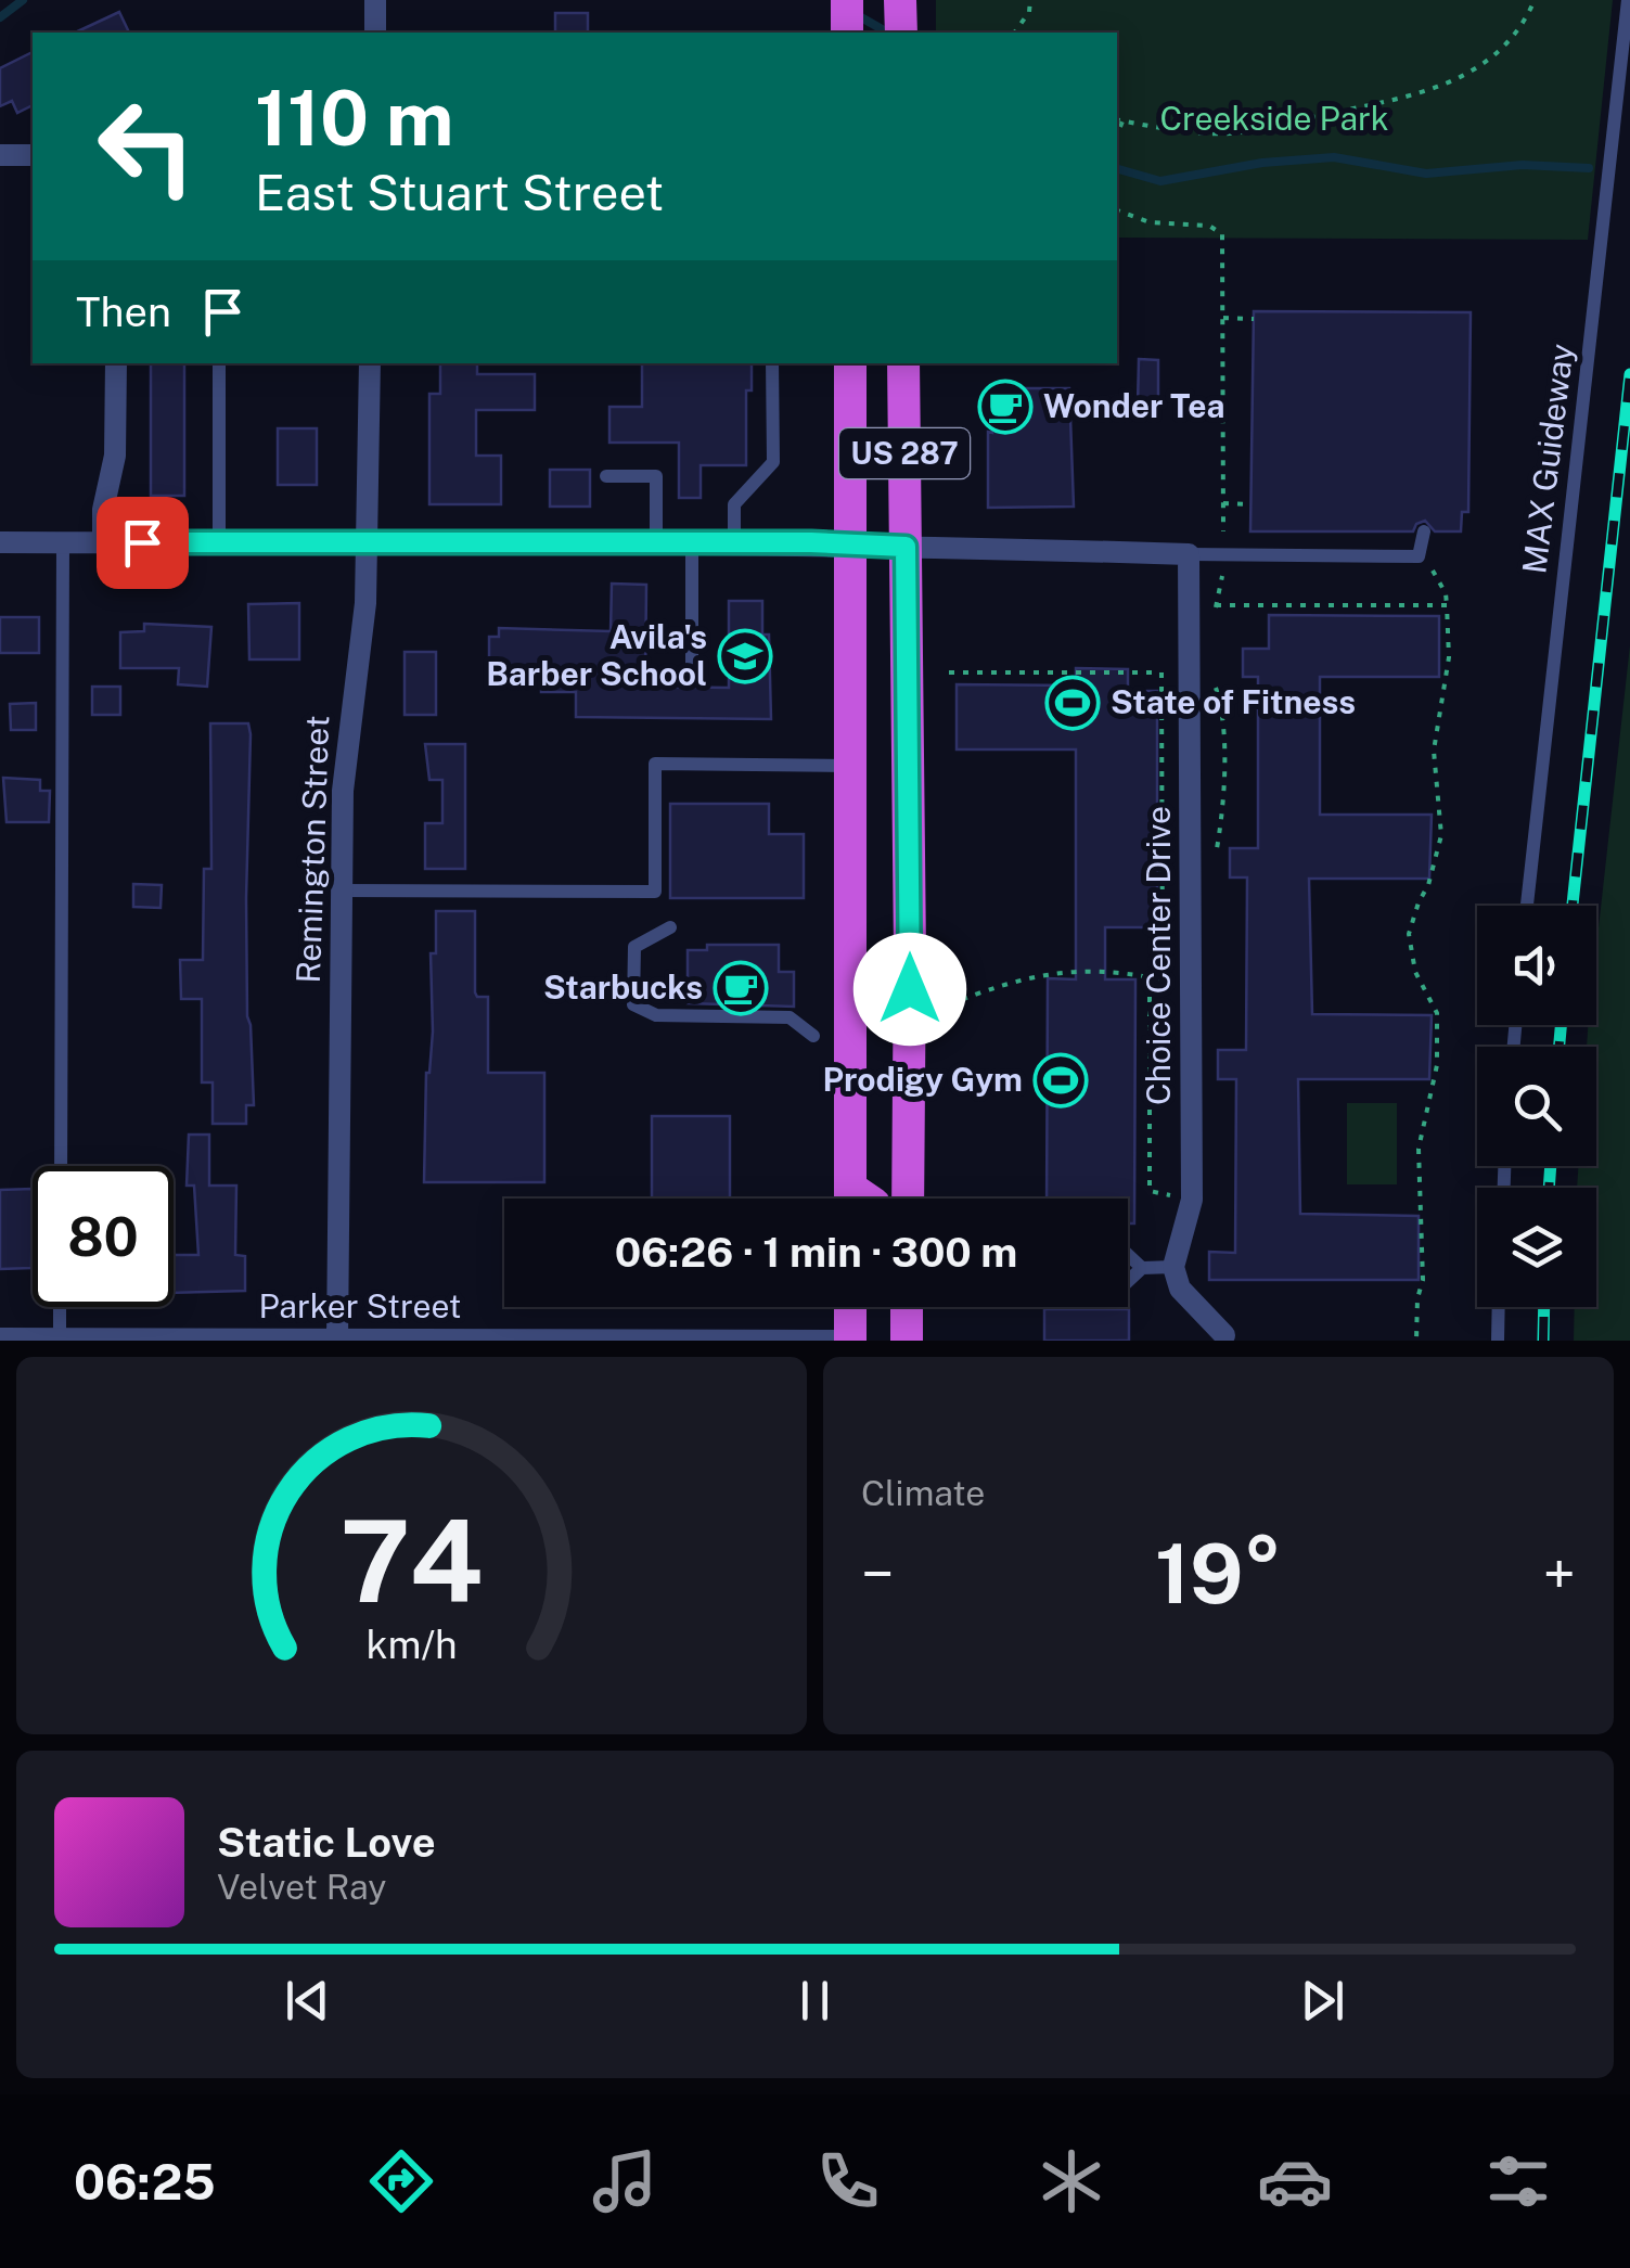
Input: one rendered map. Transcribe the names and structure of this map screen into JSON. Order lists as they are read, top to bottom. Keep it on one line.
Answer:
{"streets":{"highway":["US 287"],"street":["Remington Street","Choice Center Drive","Parker Street"],"lane":["MAX Guideway"]},"crossings":[["Remington Street","Parker Street"]],"parks":["Creekside Park"],"places":{"cafe":["Wonder Tea","Starbucks"],"school or university":["Avila's Barber School"],"sports":["State of Fitness","Prodigy Gym"]},"page":{"turn":["110 m","East Stuart Street"],"then":"Then","limit":"80","trip":"06:26 · 1 min · 300 m","tile":"Climate","heat":["−","19°","+"],"song":["Static Love","Velvet Ray"],"tabs":"06:25","gauge":["74","km/h"]}}
